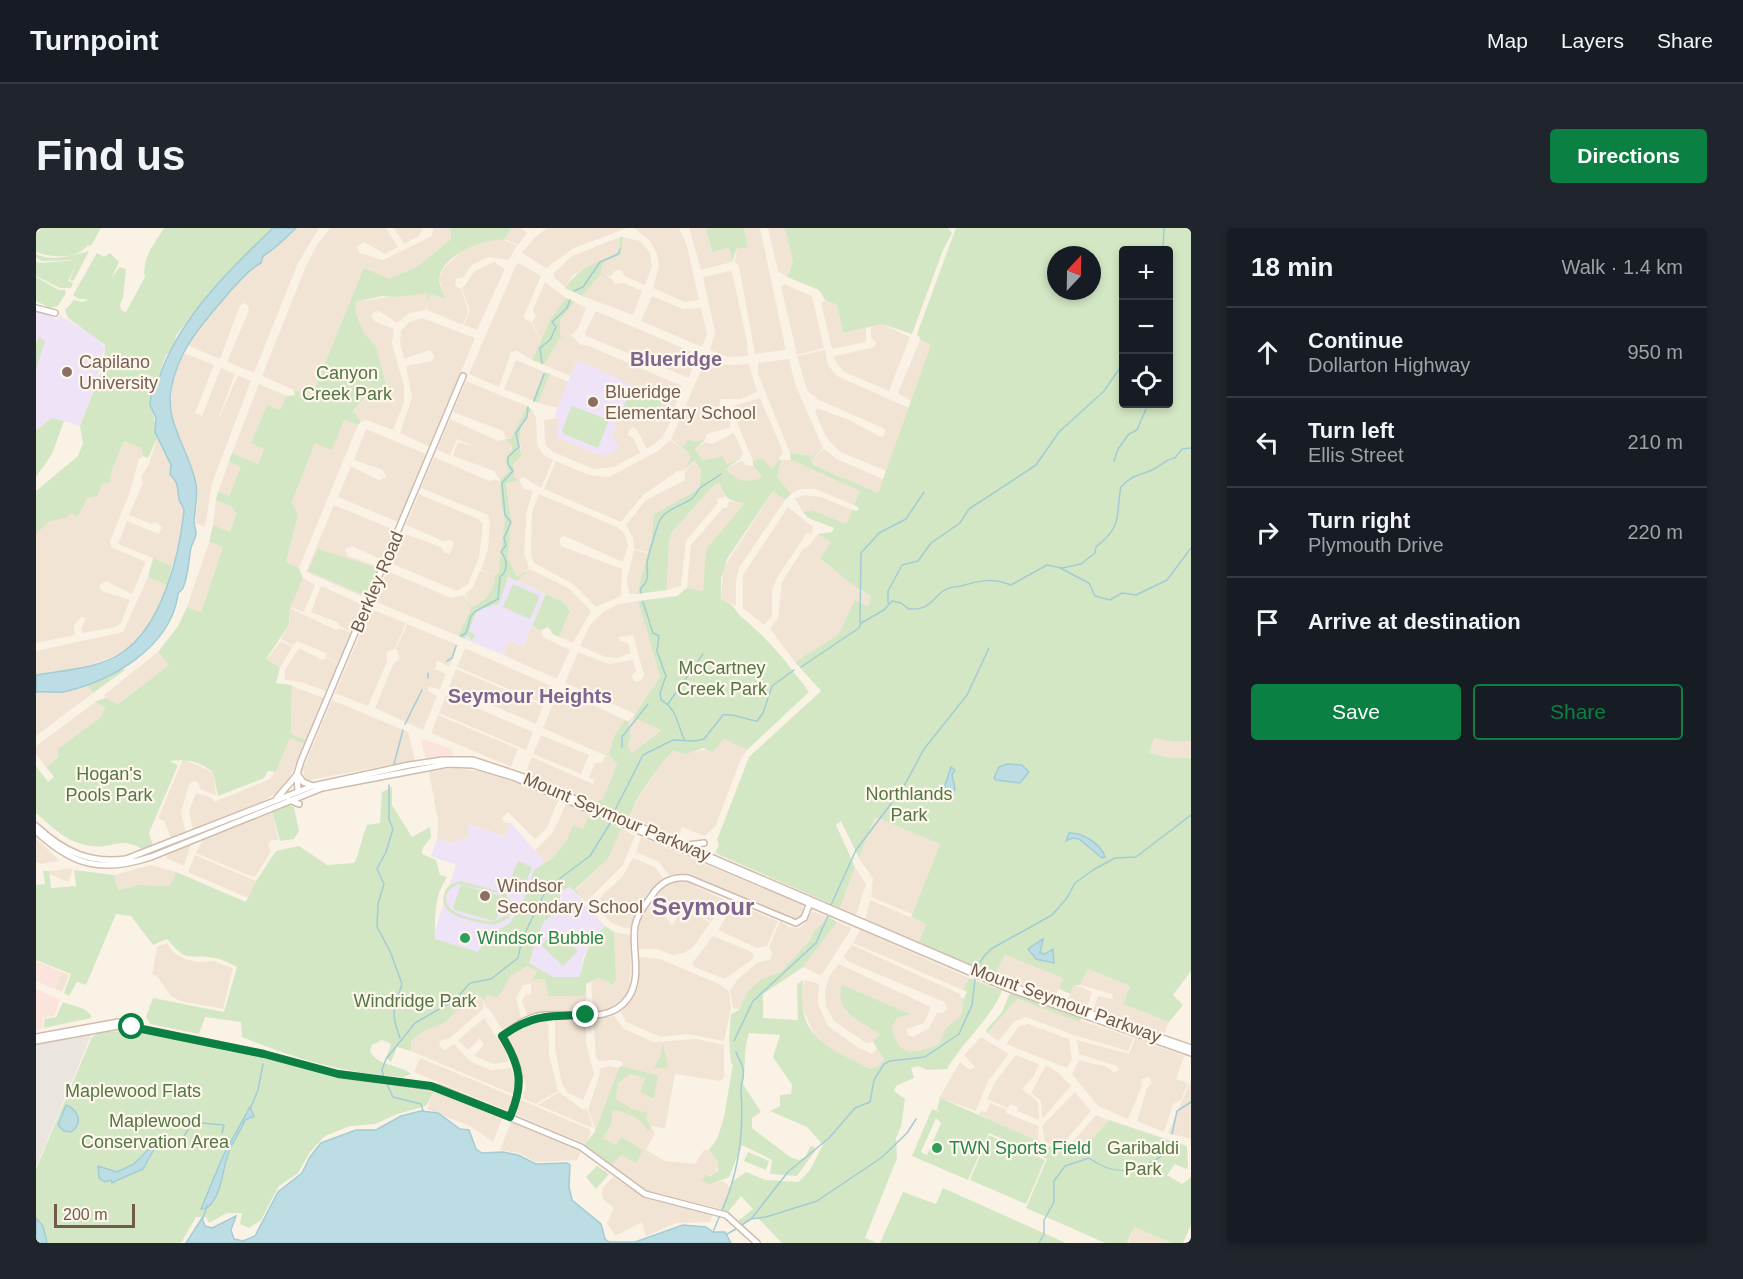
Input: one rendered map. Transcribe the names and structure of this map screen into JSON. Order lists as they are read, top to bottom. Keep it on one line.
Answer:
{"streets":{"main road":["Berkley Road","Mount Seymour Parkway"]},"crossings":[["Berkley Road","Mount Seymour Parkway"]],"districts":["Blueridge","Seymour Heights","Seymour"],"parks":["Canyon Creek Park","McCartney Creek Park","Hogan's Pools Park","Northlands Park","Windridge Park","Maplewood Flats","Maplewood Conservation Area","Garibaldi Park"],"places":["Capilano University","Blueridge Elementary School","Windsor Secondary School","Windsor Bubble","TWN Sports Field"],"scale_bar":"200 m","north":"top","page":{"header":"Turnpoint","nav":["Map","Layers","Share"],"buttons":["Directions",["Save","Share"]],"title":"Find us","heading":["18 min","Walk · 1.4 km"],"map_buttons":["+","−"],"list":[["Continue","Dollarton Highway","950 m"],["Turn left","Ellis Street","210 m"],["Turn right","Plymouth Drive","220 m"],"Arrive at destination"],"scale":"200 m"}}
